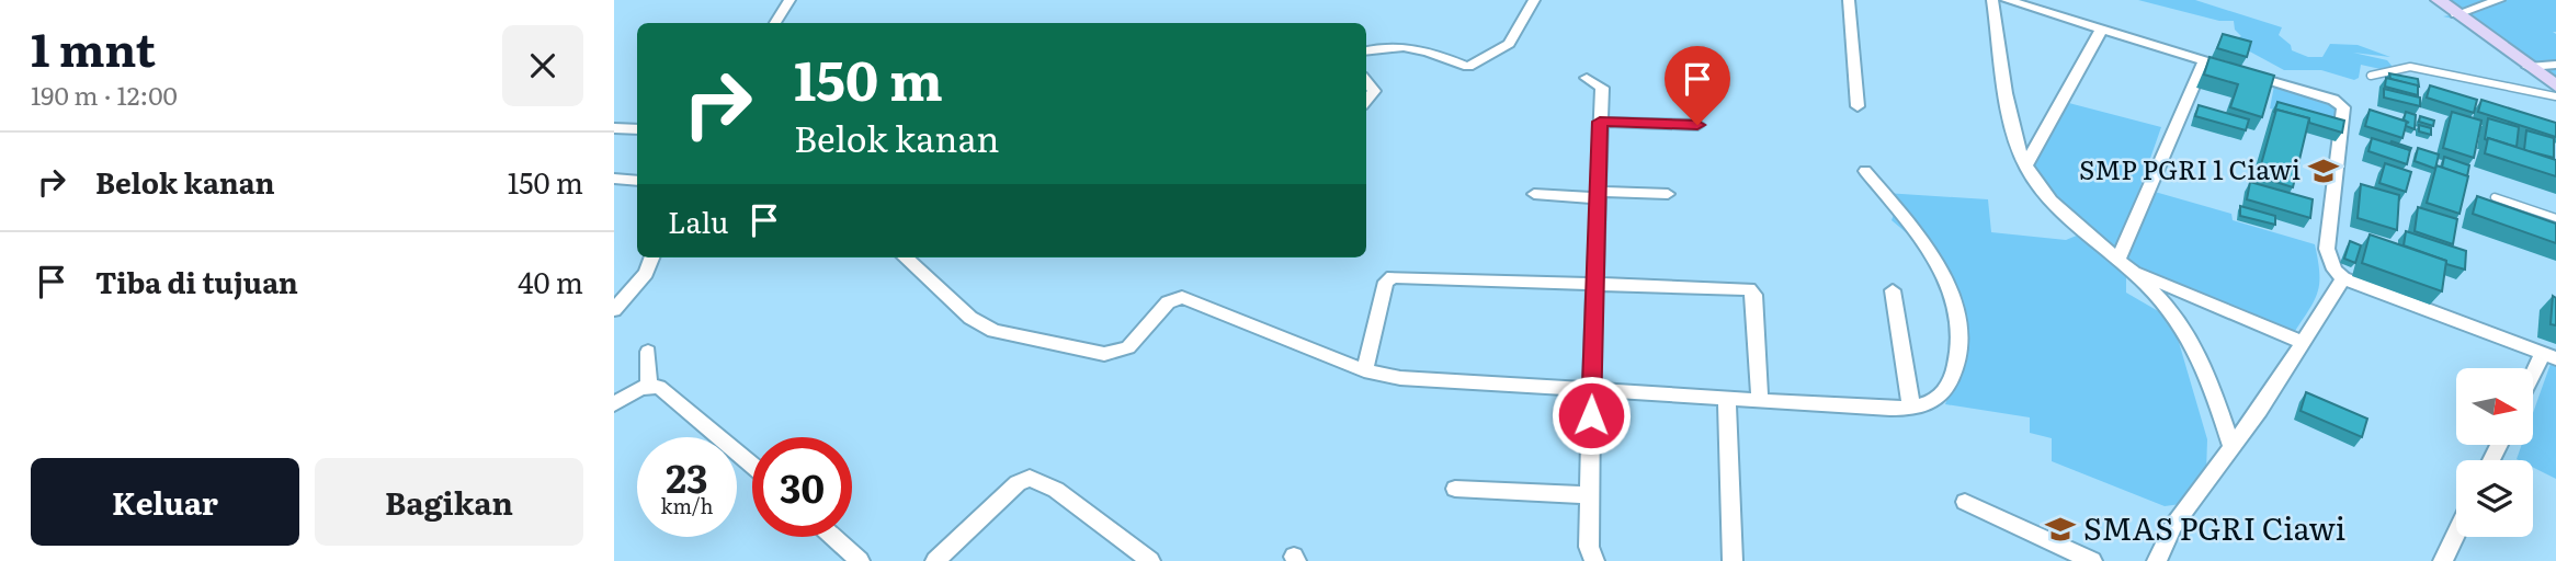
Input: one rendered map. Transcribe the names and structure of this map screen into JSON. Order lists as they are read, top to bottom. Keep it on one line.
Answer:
{"places":{"school or university":["SMP PGRI 1 Ciawi","SMAS PGRI Ciawi"]},"north":"right","page":{"heading":["1 mnt","190 m · 12:00"],"turn":["150 m","Belok kanan"],"list":[{"name":"Belok kanan","value":"150 m"},{"name":"Tiba di tujuan","value":"40 m"}],"then":"Lalu","speed":"23 km/h","limit":"30","buttons":["Keluar","Bagikan"]}}
